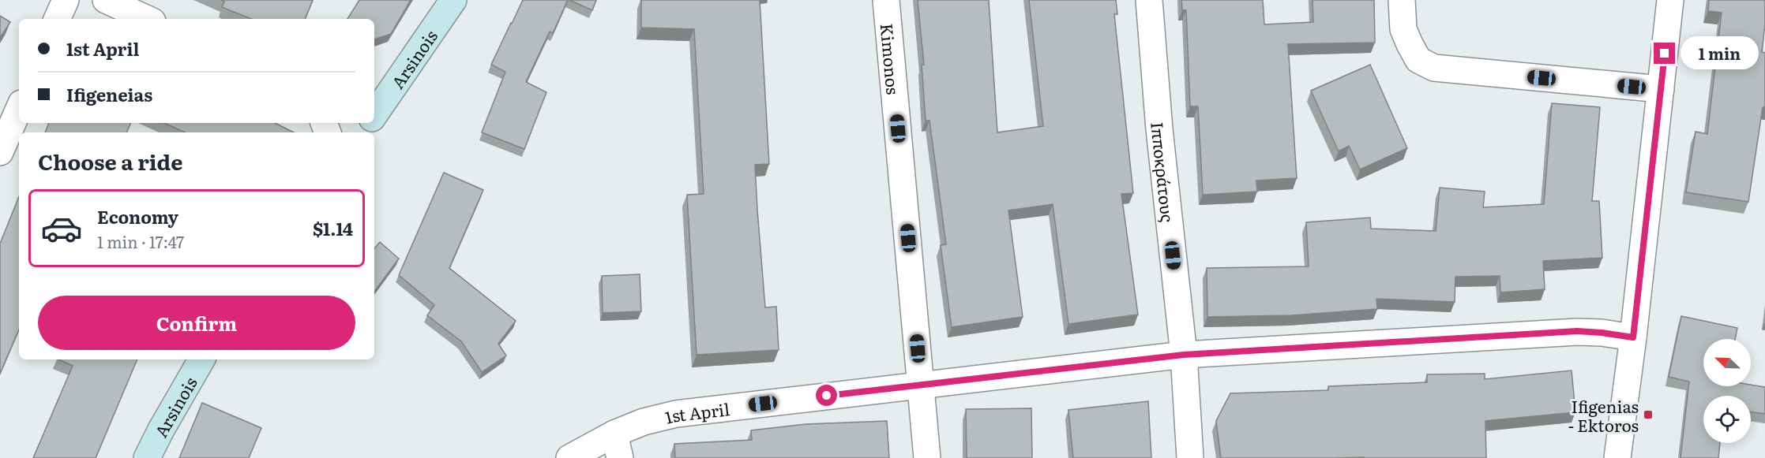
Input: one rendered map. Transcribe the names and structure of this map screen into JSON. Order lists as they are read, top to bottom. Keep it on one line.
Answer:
{"streets":{"main road":["Arsinois"],"street":["Kimonos","Ιπποκράτους","1st April"]},"crossings":[["Kimonos","1st April"],["Ιπποκράτους","1st April"]],"places":{"transit":["Ifigenias - Ektoros"]},"north":"top left","page":{"banner":["1st April","Ifigeneias"],"bubble":"1 min","heading":"Choose a ride","list":[{"name":"Economy","note":"1 min · 17:47","value":"$1.14"}],"buttons":"Confirm"}}
